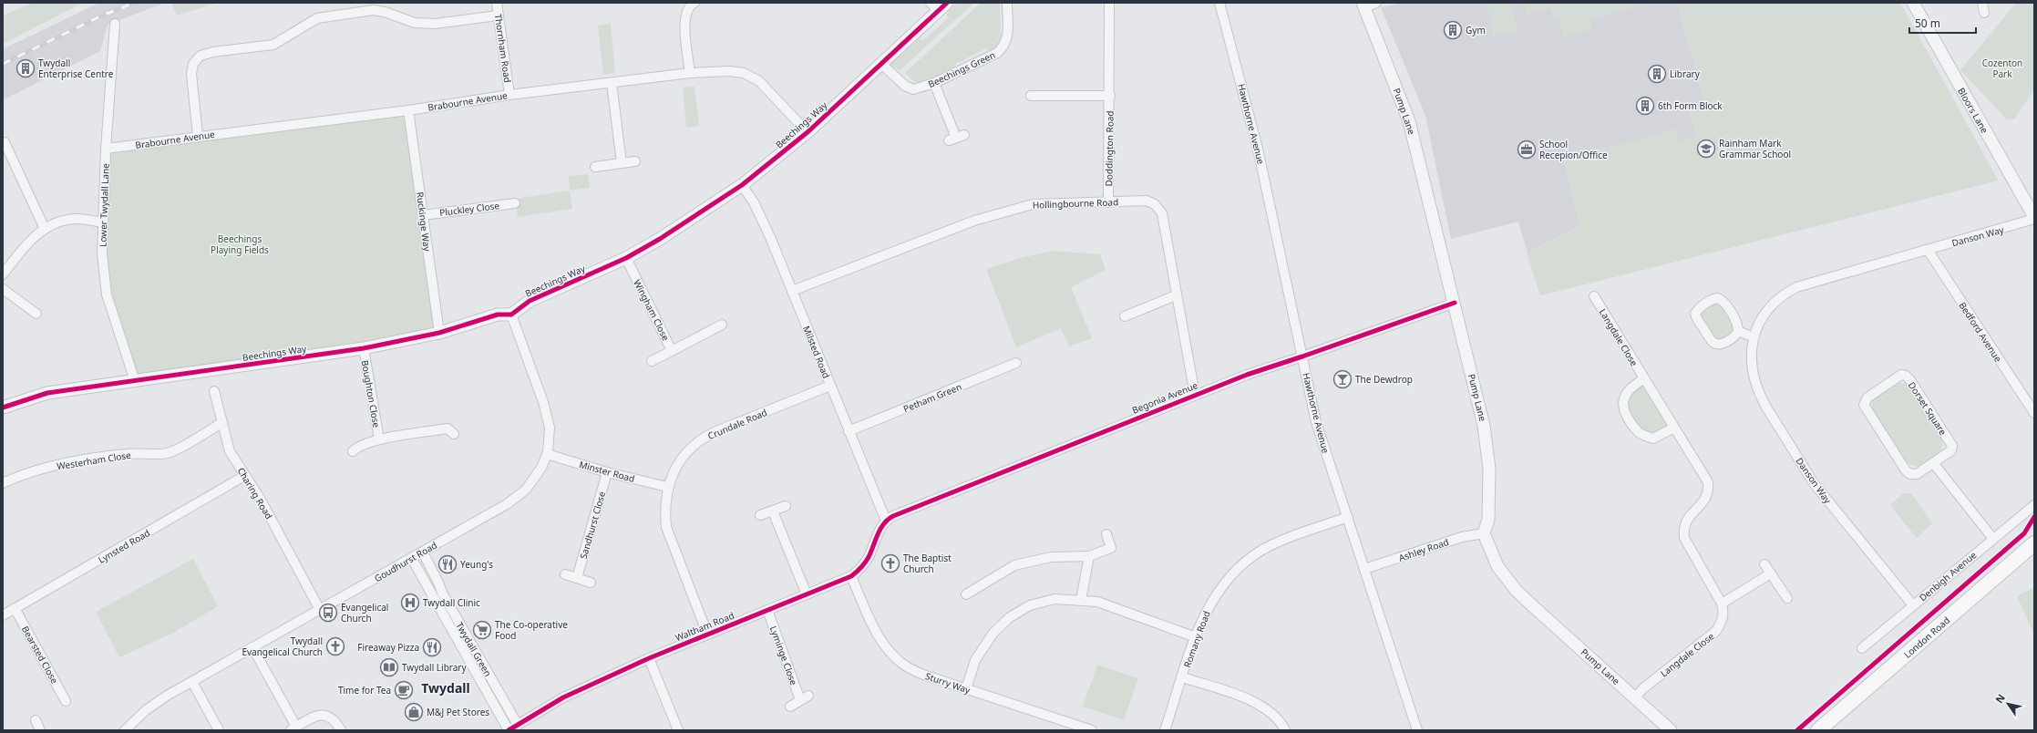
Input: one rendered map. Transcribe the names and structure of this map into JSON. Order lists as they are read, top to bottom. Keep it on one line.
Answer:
{"streets":{"main road":["London Road"],"street":["Thornham Road","Beechings Green","Brabourne Avenue","Bloors Lane","Pump Lane","Hawthorne Avenue","Beechings Way","Doddington Road","Hollingbourne Road","Lower Twydall Lane","Pluckley Close","Ruckinge Way","Danson Way","Wingham Close","Bedford Avenue","Langdale Close","Milsted Road","Boughton Close","Petham Green","Begonia Avenue","Dorset Square","Crundale Road","Westerham Close","Minster Road","Charing Road","Sandhurst Close","Lynsted Road","Ashley Road","Goudhurst Road","Denbigh Avenue","Waltham Road","Romany Road","Twydall Green","Bearsted Close","Lyminge Close","Sturry Way"]},"crossings":[["Thornham Road","Brabourne Avenue"],["Beechings Green","Beechings Way"],["Brabourne Avenue","Beechings Way"],["Brabourne Avenue","Lower Twydall Lane"],["Brabourne Avenue","Ruckinge Way"],["Bloors Lane","Danson Way"],["Pump Lane","Langdale Close"],["Pump Lane","Begonia Avenue"],["Pump Lane","Ashley Road"],["Hawthorne Avenue","Begonia Avenue"],["Hawthorne Avenue","Ashley Road"],["Hawthorne Avenue","Romany Road"],["Beechings Way","Lower Twydall Lane"],["Beechings Way","Ruckinge Way"],["Beechings Way","Wingham Close"],["Beechings Way","Milsted Road"],["Beechings Way","Boughton Close"],["Beechings Way","Goudhurst Road"],["Doddington Road","Hollingbourne Road"],["Hollingbourne Road","Milsted Road"],["Hollingbourne Road","Begonia Avenue"],["Pluckley Close","Ruckinge Way"],["Danson Way","Bedford Avenue"],["Danson Way","Denbigh Avenue"],["Milsted Road","Petham Green"],["Milsted Road","Begonia Avenue"],["Milsted Road","Crundale Road"],["Milsted Road","Waltham Road"],["Begonia Avenue","Waltham Road"],["Crundale Road","Minster Road"],["Crundale Road","Waltham Road"],["Westerham Close","Charing Road"],["Minster Road","Sandhurst Close"],["Minster Road","Goudhurst Road"],["Charing Road","Lynsted Road"],["Charing Road","Goudhurst Road"],["Lynsted Road","Bearsted Close"],["Goudhurst Road","Twydall Green"],["Waltham Road","Twydall Green"],["Waltham Road","Lyminge Close"],["Waltham Road","Sturry Way"]],"districts":["Twydall"],"parks":["Cozenton Park","Beechings Playing Fields"],"places":{"building":["Gym","Twydall Enterprise Centre","Library","6th Form Block"],"school or university":["Rainham Mark Grammar School"],"office":["School Recepion/Office"],"bar":["The Dewdrop"],"church":["The Baptist Church","Twydall Evangelical Church"],"restaurant":["Yeung's","Fireaway Pizza"],"hospital":["Twydall Clinic"],"bus stop":["Evangelical Church"],"supermarket":["The Co-operative Food"],"library":["Twydall Library"],"cafe":["Time for Tea"],"shop":["M&J Pet Stores"]},"scale_bar":"50 m","north":"top left"}
